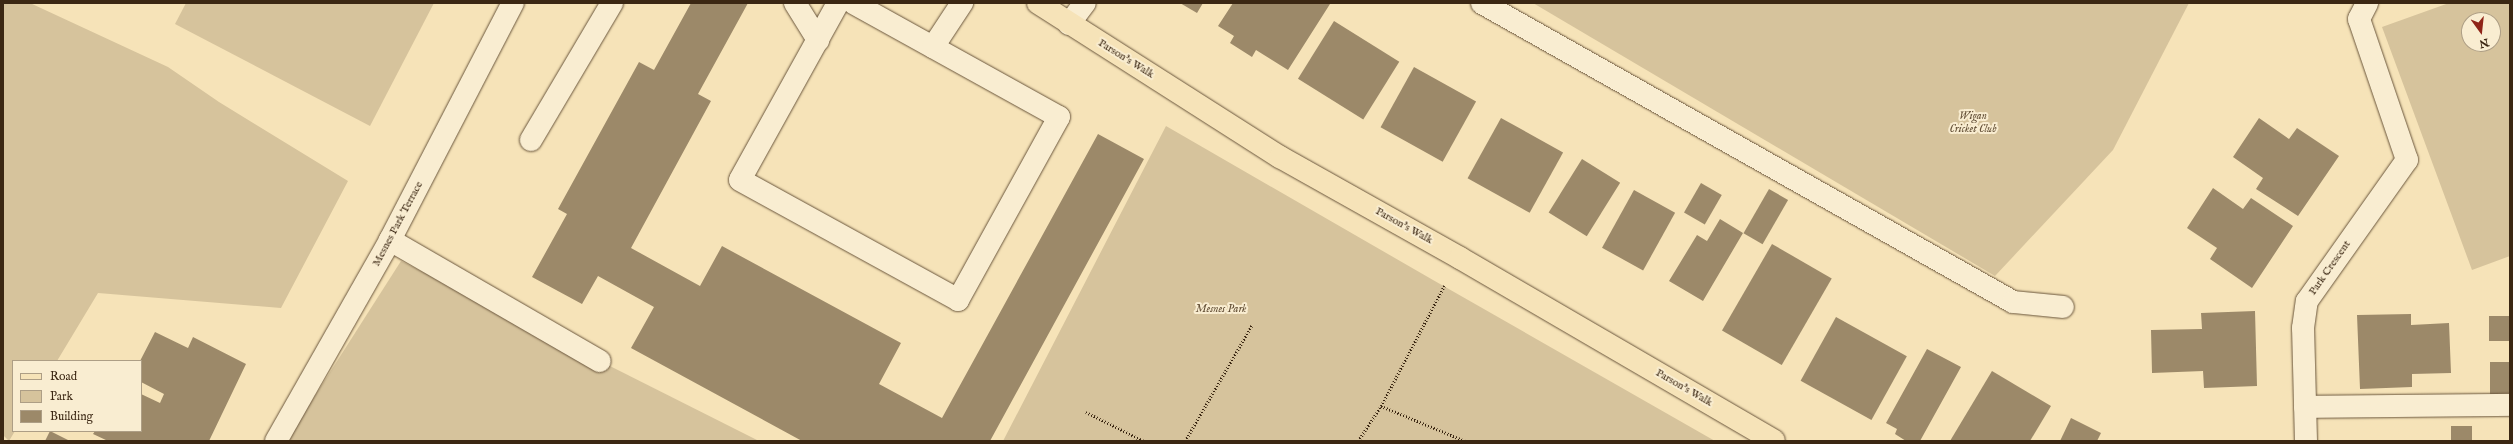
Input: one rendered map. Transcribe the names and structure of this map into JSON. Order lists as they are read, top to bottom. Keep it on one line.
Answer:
{"streets":{"main road":["Parson's Walk"],"street":["Mesnes Park Terrace","Park Crescent"]},"parks":["Wigan Cricket Club","Mesnes Park"],"legend":["Road","Park","Building"],"north":"bottom"}
